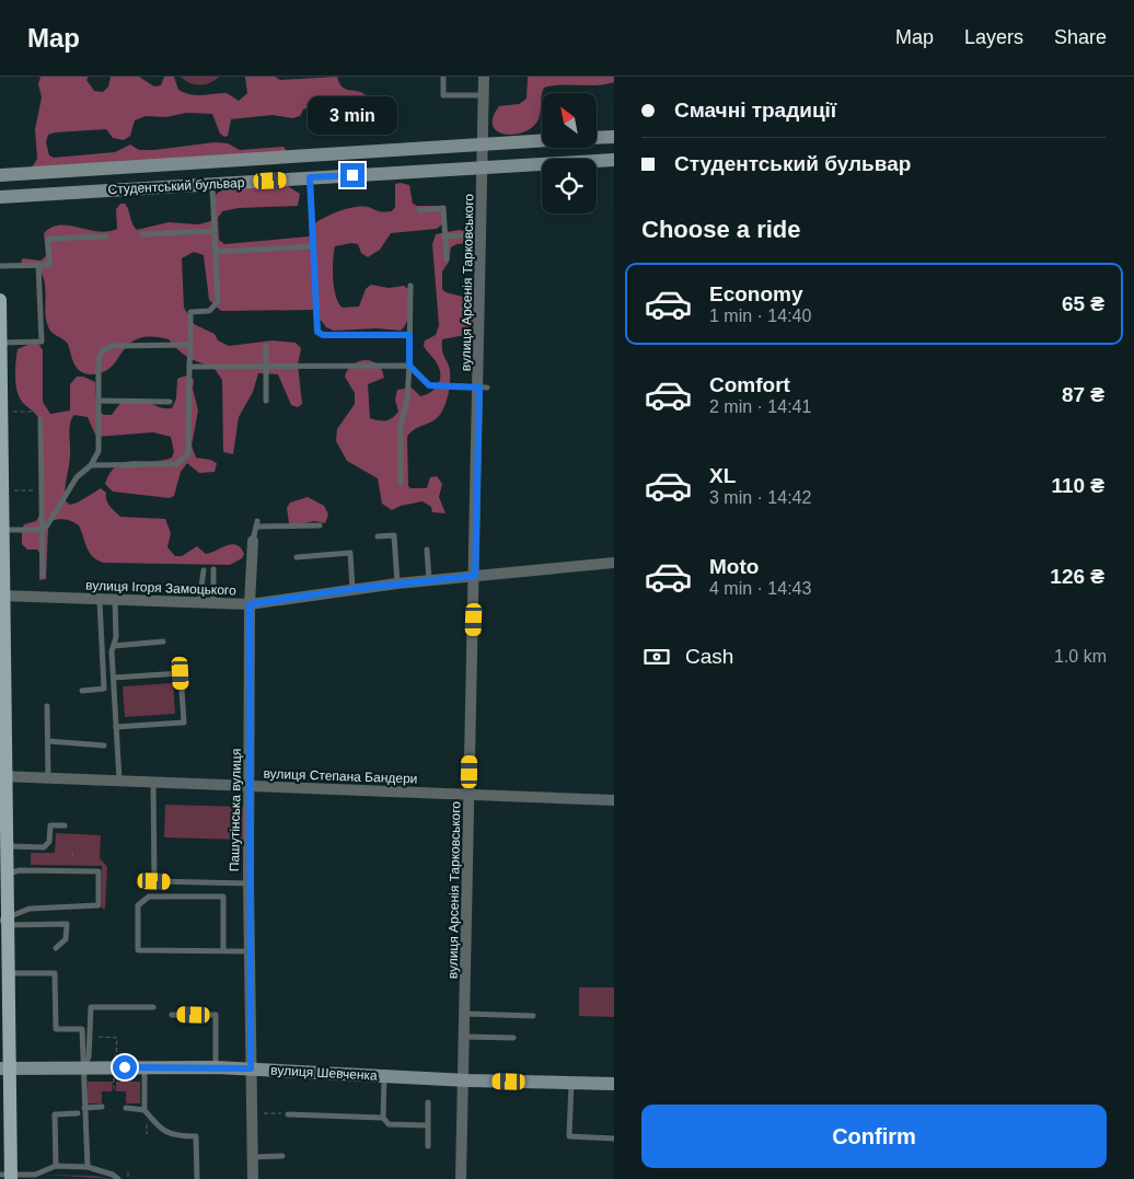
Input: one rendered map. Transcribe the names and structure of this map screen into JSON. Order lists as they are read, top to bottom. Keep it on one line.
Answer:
{"streets":{"street":["Студентський бульвар","вулиця Арсенія Тарковського","вулиця Ігоря Замоцького","вулиця Степана Бандери","Пашутінська вулиця","вулиця Шевченка"]},"crossings":[["Студентський бульвар","вулиця Арсенія Тарковського"],["вулиця Арсенія Тарковського","вулиця Ігоря Замоцького"],["вулиця Арсенія Тарковського","вулиця Степана Бандери"],["вулиця Арсенія Тарковського","вулиця Шевченка"],["вулиця Ігоря Замоцького","Пашутінська вулиця"],["вулиця Степана Бандери","Пашутінська вулиця"],["Пашутінська вулиця","вулиця Шевченка"]],"north":"top left","page":{"header":"Map","nav":["Map","Layers","Share"],"banner":["Смачні традиції","Студентський бульвар"],"bubble":"3 min","heading":"Choose a ride","list":[{"name":"Economy","note":"1 min · 14:40","value":"65 ₴"},{"name":"Comfort","note":"2 min · 14:41","value":"87 ₴"},{"name":"XL","note":"3 min · 14:42","value":"110 ₴"},{"name":"Moto","note":"4 min · 14:43","value":"126 ₴"}],"pay":["Cash","1.0 km"],"buttons":"Confirm"}}
